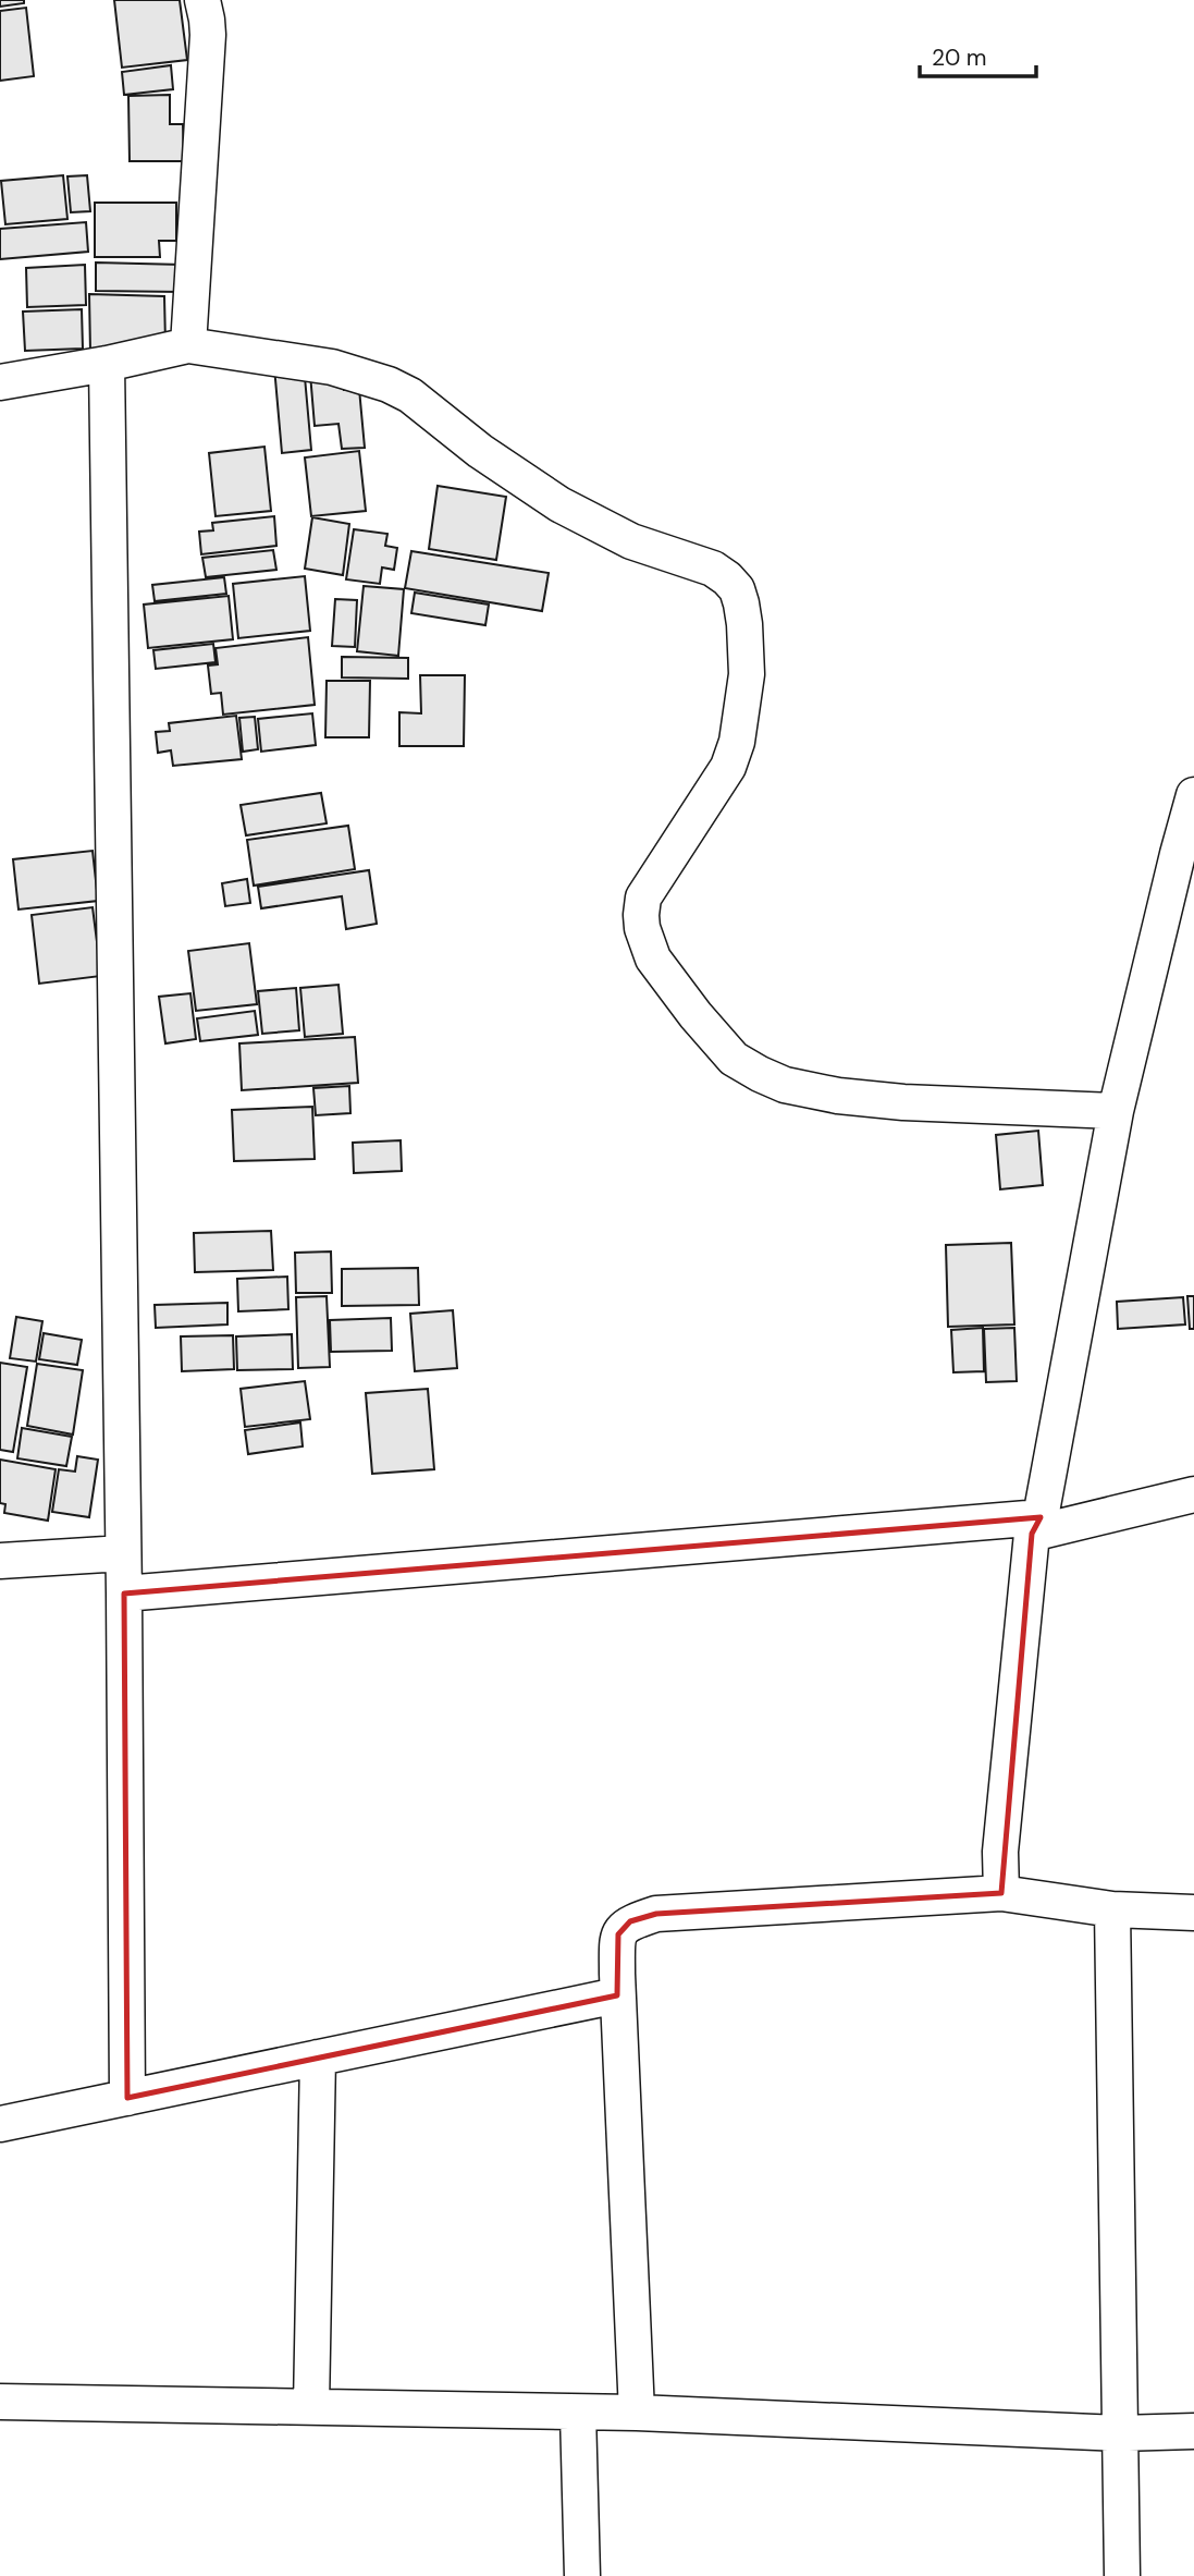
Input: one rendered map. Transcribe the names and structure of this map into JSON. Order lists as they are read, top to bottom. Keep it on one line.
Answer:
{"scale_bar":"20 m"}
